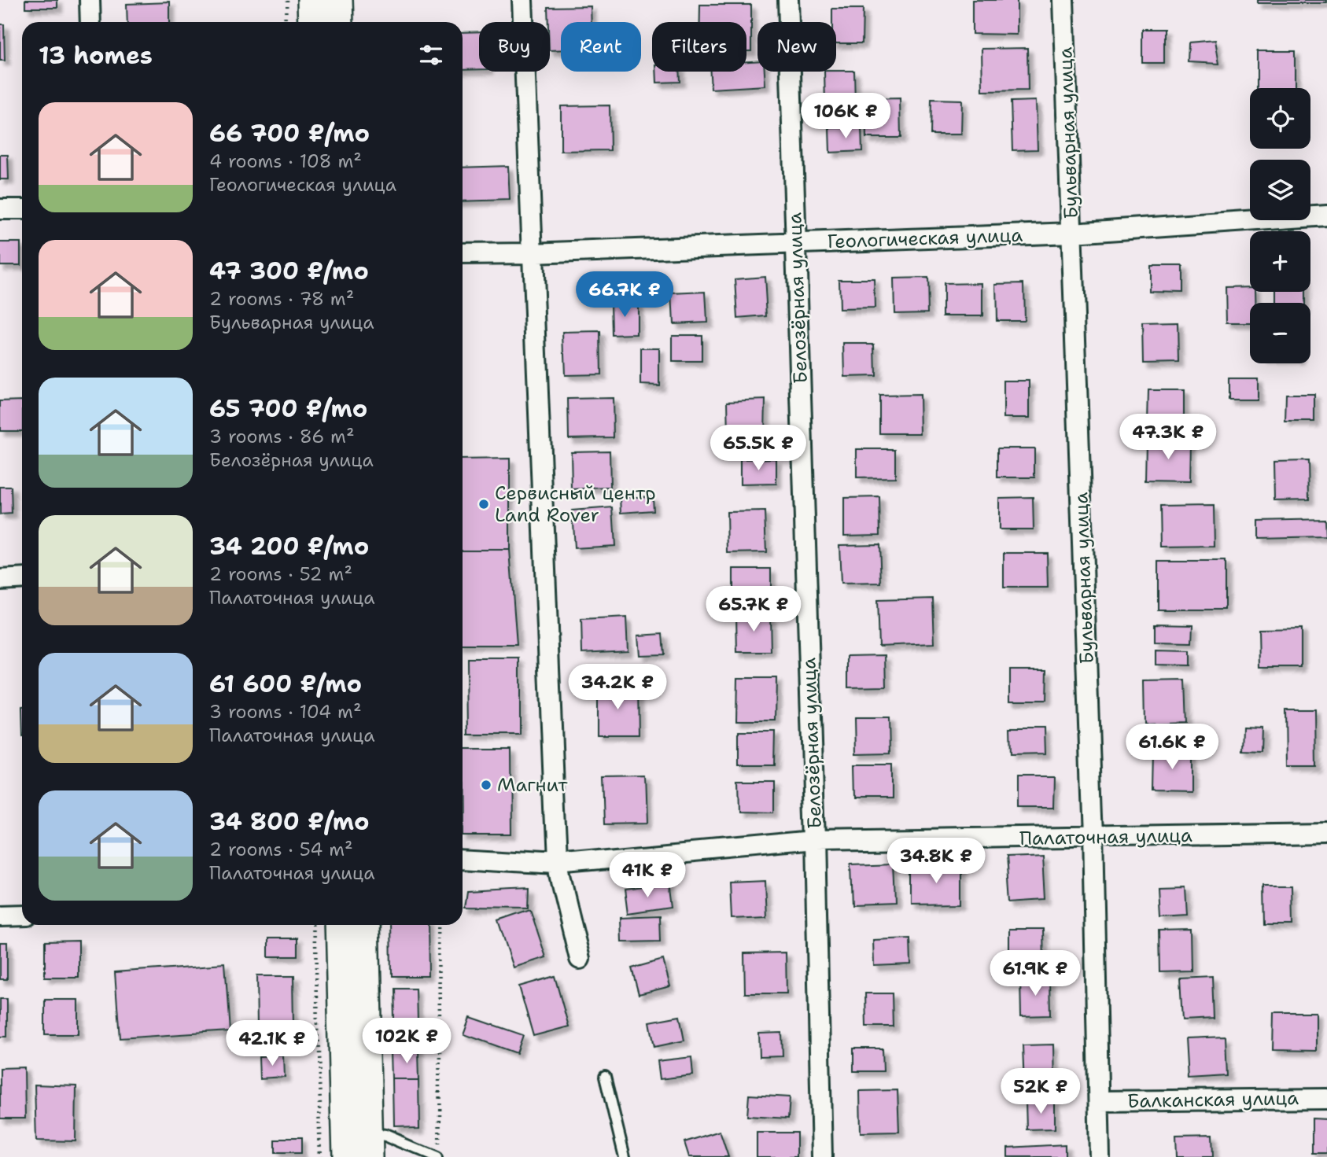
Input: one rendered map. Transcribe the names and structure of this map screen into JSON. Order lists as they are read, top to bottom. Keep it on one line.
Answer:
{"streets":{"street":["Бульварная улица","Геологическая улица","Белозёрная улица","Палаточная улица","Балканская улица"]},"crossings":[["Бульварная улица","Геологическая улица"],["Бульварная улица","Палаточная улица"],["Бульварная улица","Балканская улица"],["Геологическая улица","Белозёрная улица"],["Белозёрная улица","Палаточная улица"]],"places":["Сервисный центр Land Rover","Магнит"],"page":{"chip":["Buy","Rent","Filters","New"],"heading":"13 homes","map_buttons":["+","−"],"list":[{"name":"66 700 ₽/mo","note":"4 rooms · 108 m² · Геологическая улица"},{"name":"47 300 ₽/mo","note":"2 rooms · 78 m² · Бульварная улица"},{"name":"65 700 ₽/mo","note":"3 rooms · 86 m² · Белозёрная улица"},{"name":"34 200 ₽/mo","note":"2 rooms · 52 m² · Палаточная улица"},{"name":"61 600 ₽/mo","note":"3 rooms · 104 m² · Палаточная улица"},{"name":"34 800 ₽/mo","note":"2 rooms · 54 m² · Палаточная улица"}],"price":["106K ₽","66.7K ₽","47.3K ₽","65.5K ₽","65.7K ₽","34.2K ₽","61.6K ₽","34.8K ₽","41K ₽","61.9K ₽","102K ₽","42.1K ₽","52K ₽"]}}
